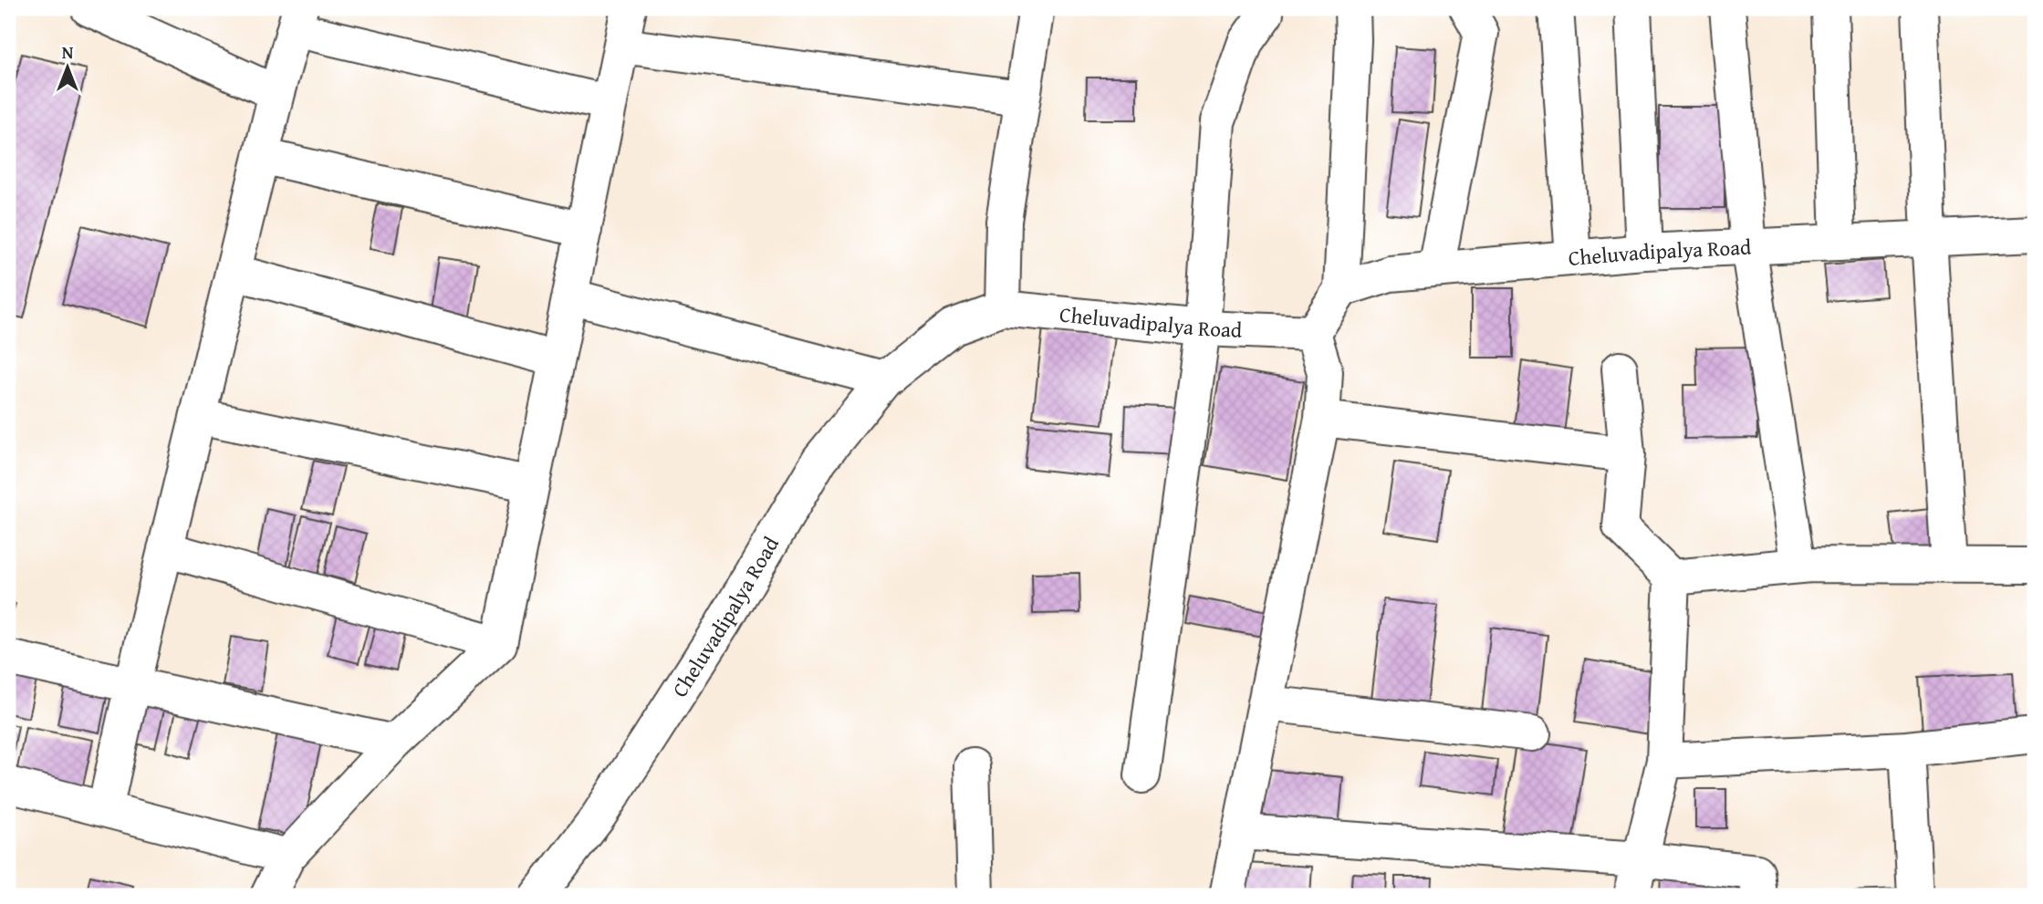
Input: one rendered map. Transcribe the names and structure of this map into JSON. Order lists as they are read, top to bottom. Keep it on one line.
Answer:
{"streets":{"street":["Cheluvadipalya Road"]},"north":"top"}
